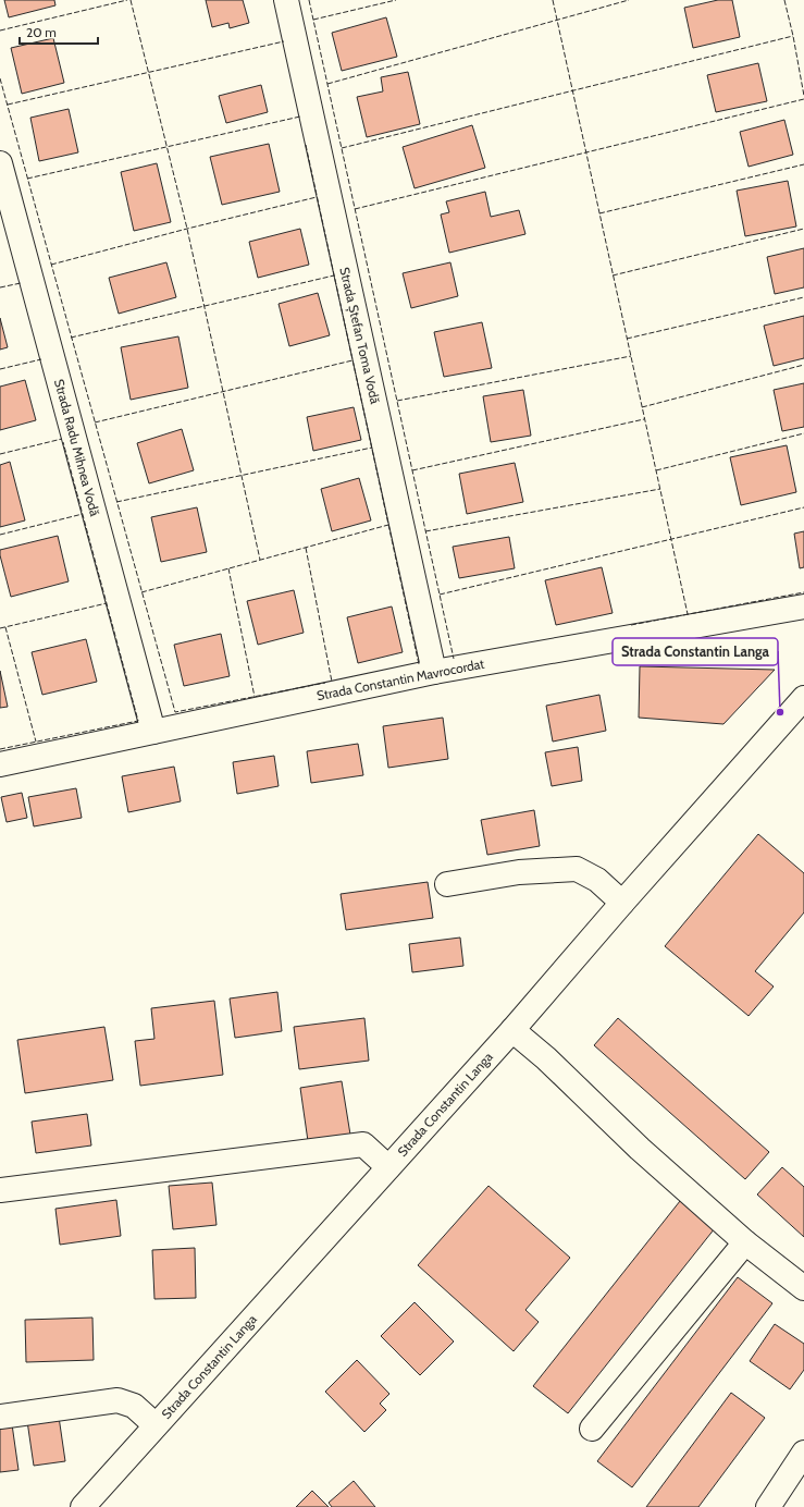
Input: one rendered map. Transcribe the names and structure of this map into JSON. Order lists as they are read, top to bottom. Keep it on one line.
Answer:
{"streets":{"street":["Strada Ștefan Toma Vodă","Strada Radu Mihnea Vodă","Strada Constantin Mavrocordat","Strada Constantin Langa"]},"crossings":[["Strada Ștefan Toma Vodă","Strada Constantin Mavrocordat"],["Strada Radu Mihnea Vodă","Strada Constantin Mavrocordat"]],"places":["Strada Constantin Langa"],"scale_bar":"20 m"}
